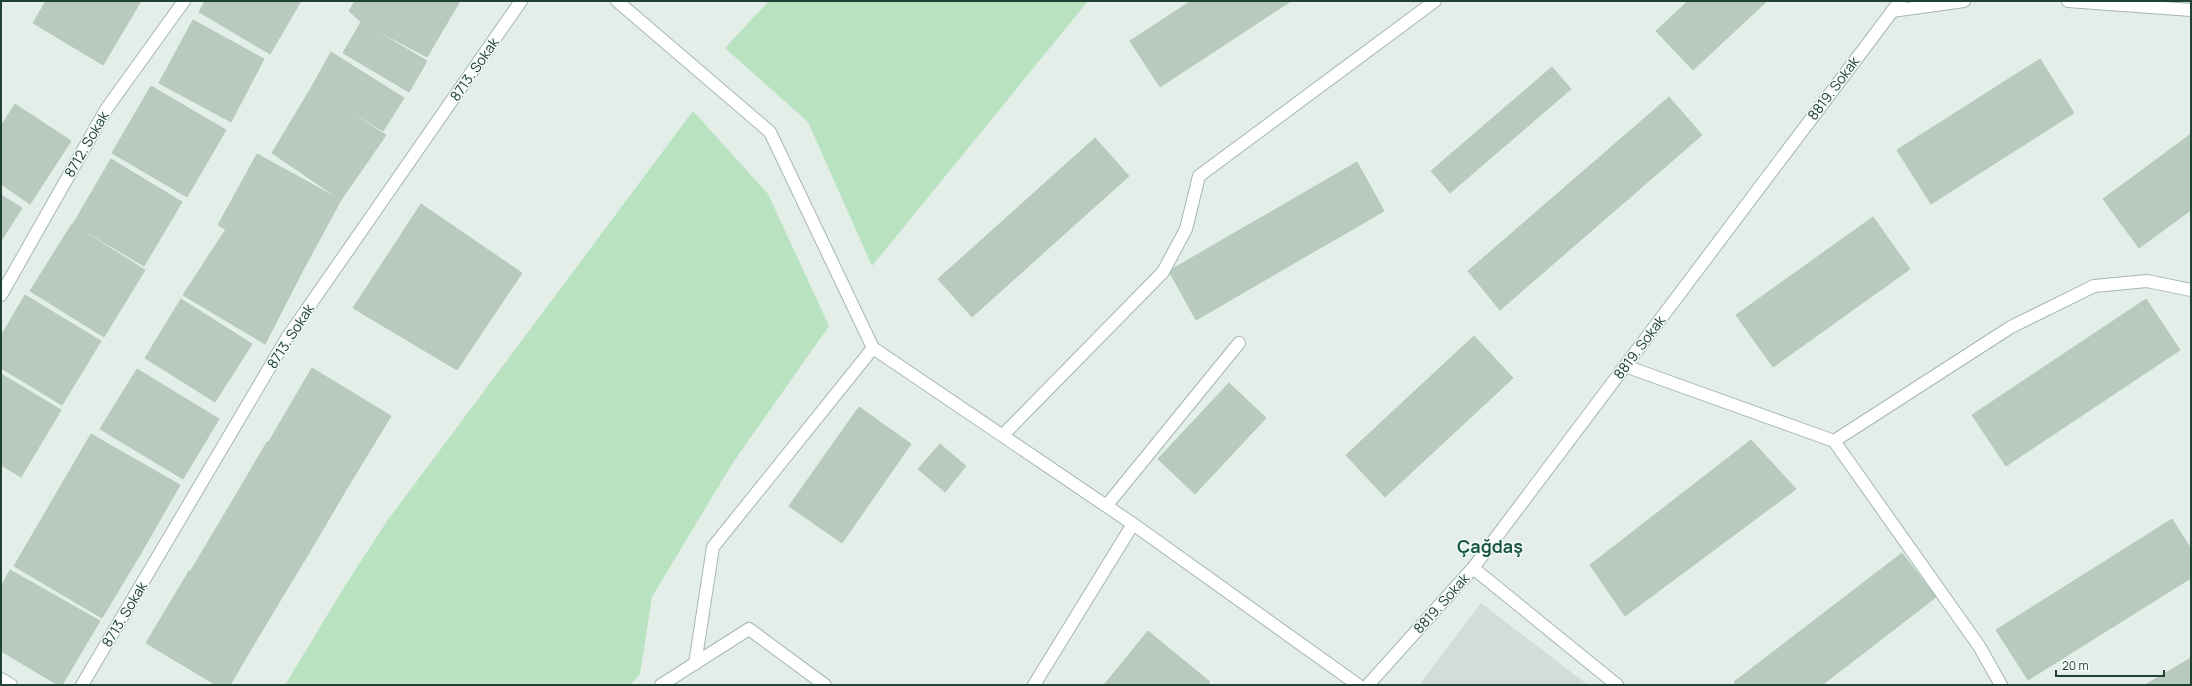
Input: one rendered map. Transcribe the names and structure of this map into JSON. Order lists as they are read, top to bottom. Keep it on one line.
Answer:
{"streets":{"street":["8713. Sokak","8819. Sokak","8712. Sokak"]},"districts":["Çağdaş"],"scale_bar":"20 m"}
